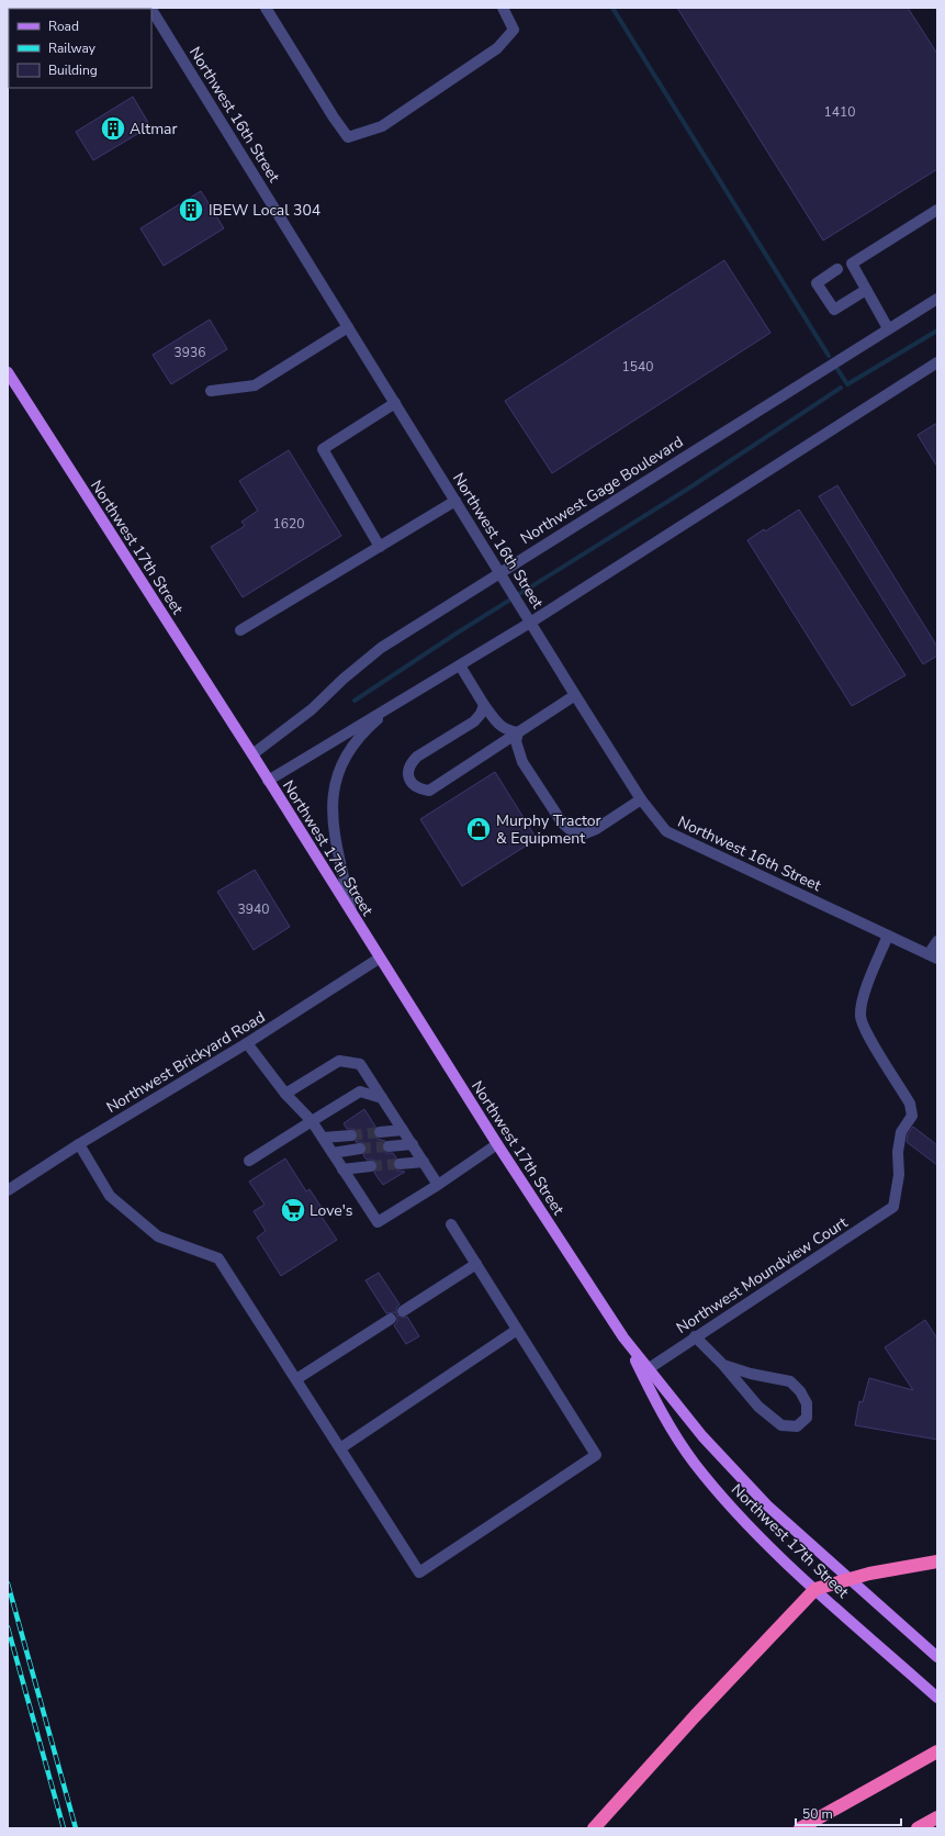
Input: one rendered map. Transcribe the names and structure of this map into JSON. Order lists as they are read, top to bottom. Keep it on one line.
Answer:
{"streets":{"main road":["Northwest 17th Street"],"street":["Northwest 16th Street","Northwest Gage Boulevard","Northwest Brickyard Road","Northwest Moundview Court"]},"crossings":[["Northwest 16th Street","Northwest Gage Boulevard"],["Northwest 16th Street","Northwest Moundview Court"],["Northwest Gage Boulevard","Northwest 17th Street"],["Northwest 17th Street","Northwest Brickyard Road"],["Northwest 17th Street","Northwest Moundview Court"]],"places":{"building":["Altmar","IBEW Local 304"],"shop":["Murphy Tractor & Equipment"],"supermarket":["Love's"]},"house_numbers":["1410","3936","1540","1620","3940"],"legend":["Road","Railway","Building"],"scale_bar":"50 m"}
